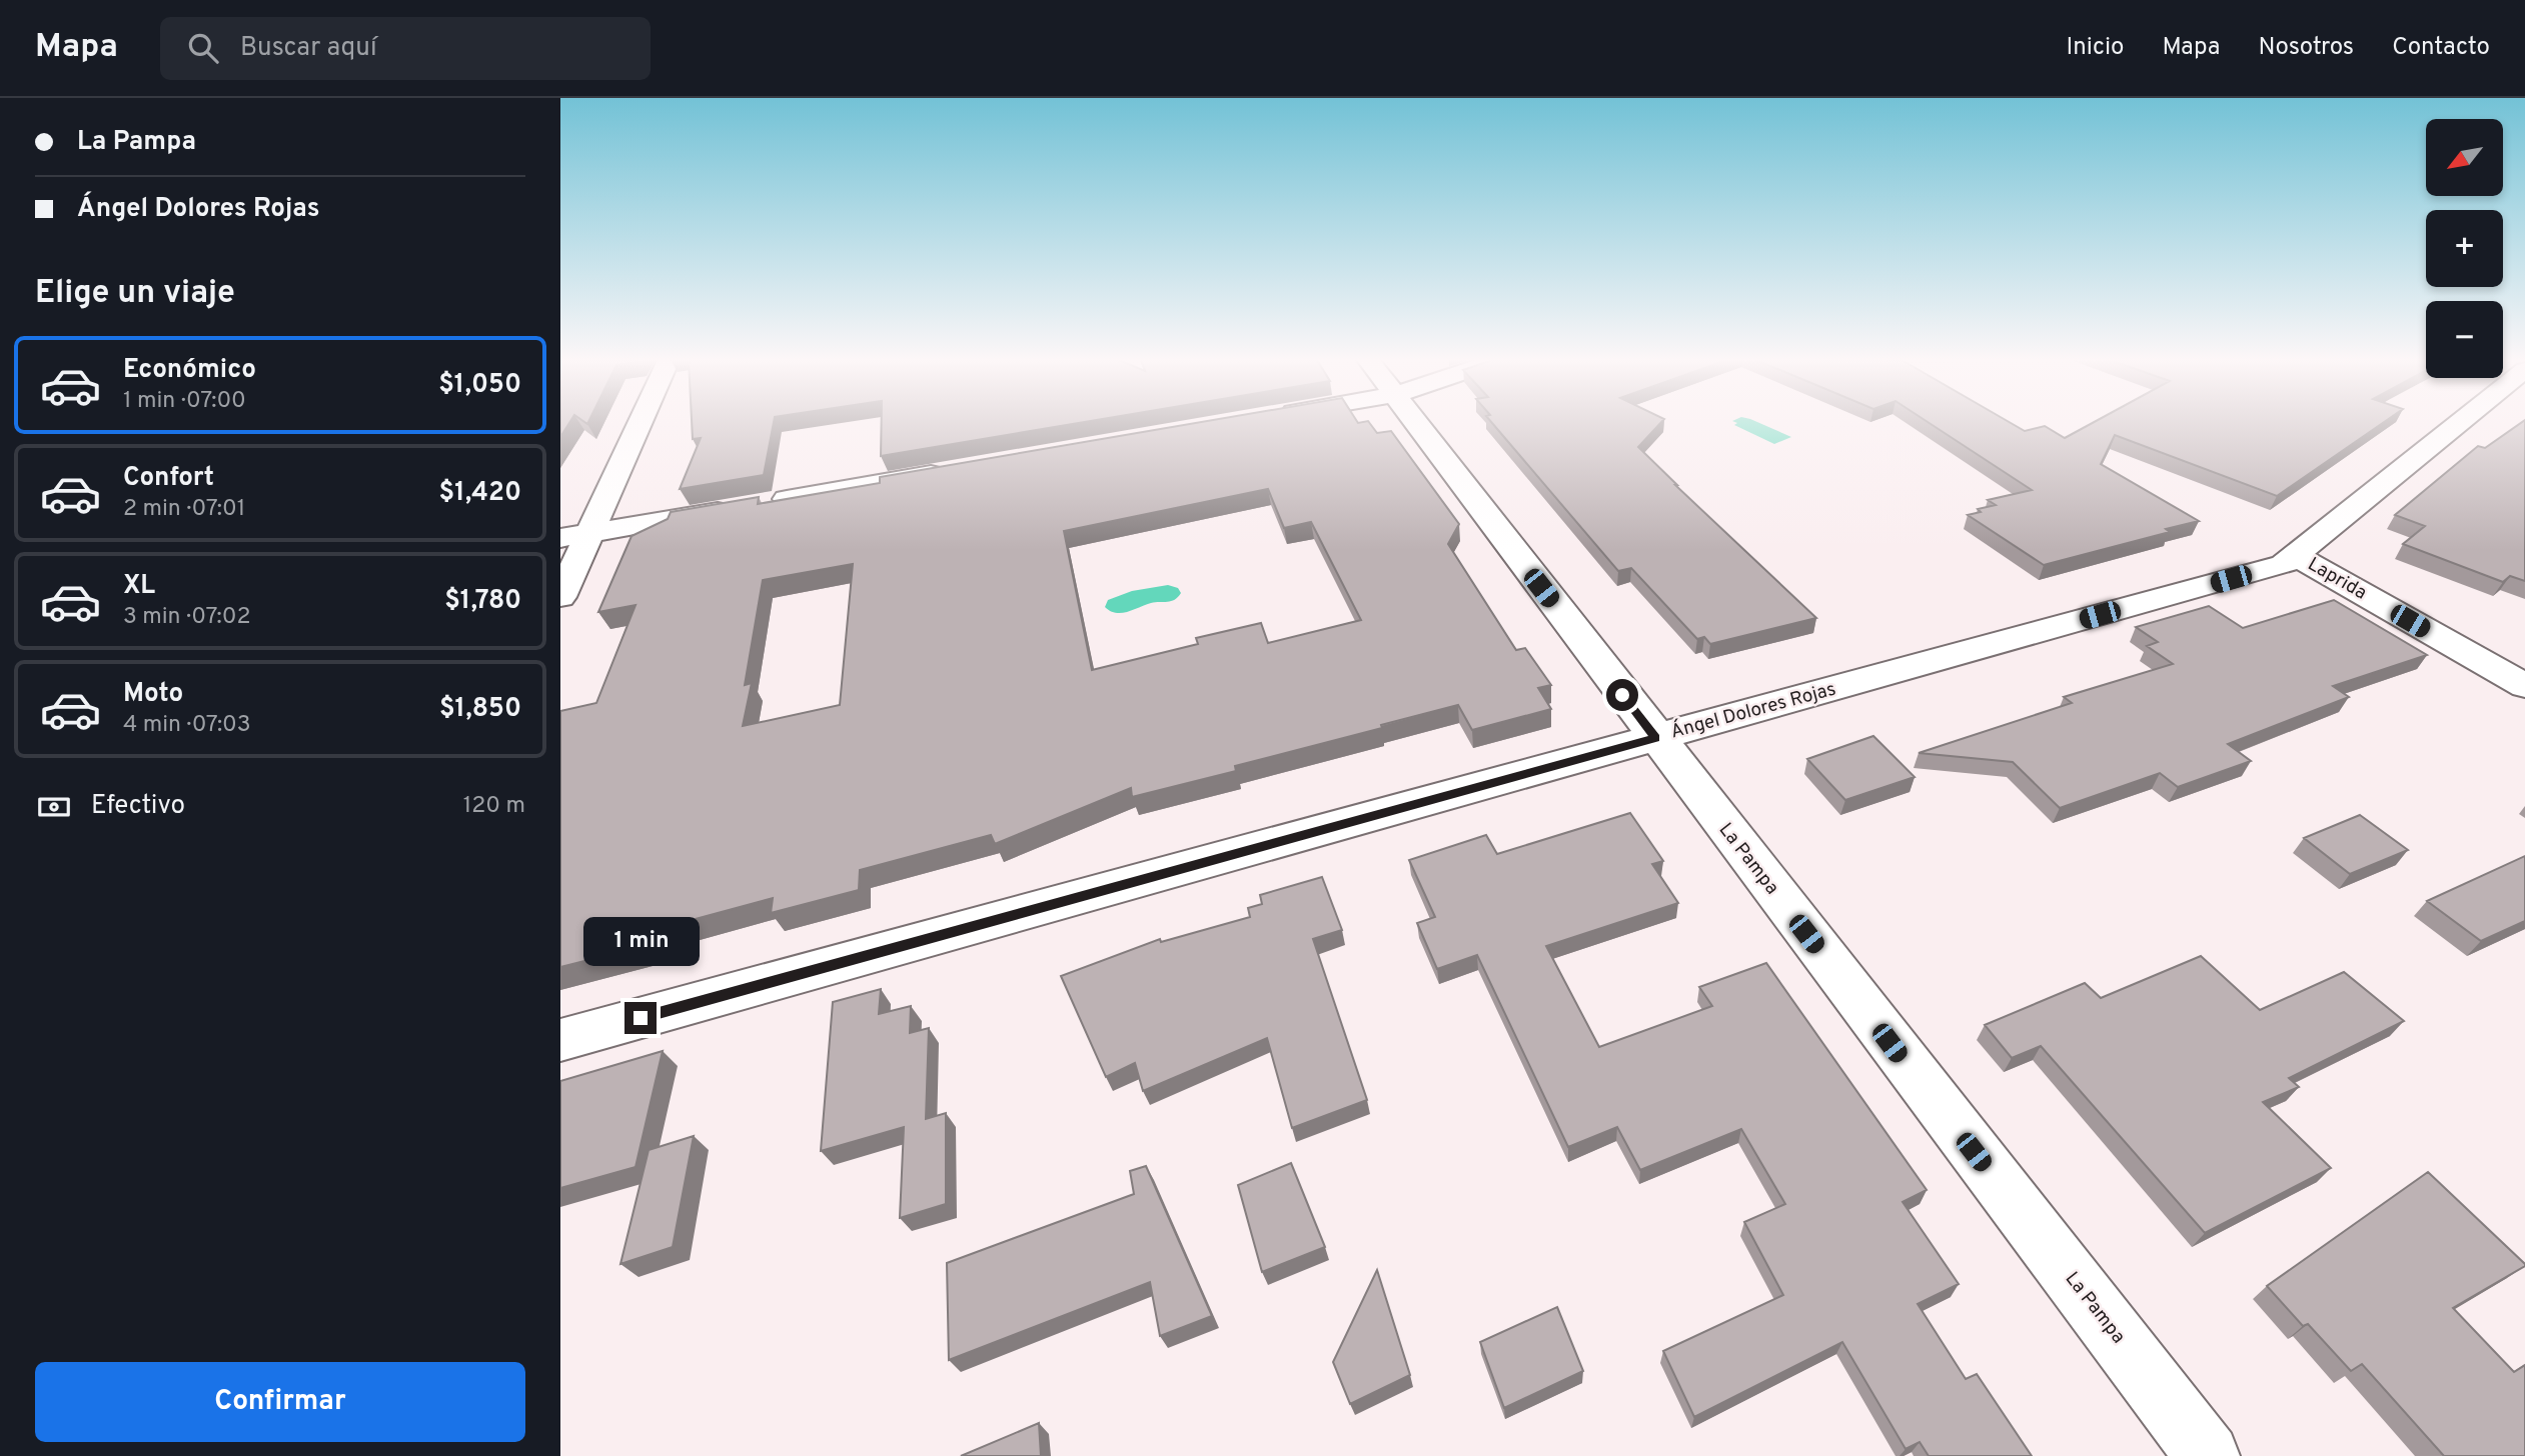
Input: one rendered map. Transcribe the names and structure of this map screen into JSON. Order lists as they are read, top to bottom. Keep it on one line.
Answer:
{"streets":{"street":["Laprida","Ángel Dolores Rojas","La Pampa"]},"crossings":[["Laprida","Ángel Dolores Rojas"],["Ángel Dolores Rojas","La Pampa"]],"north":"bottom left","page":{"header":"Mapa","search":"Buscar aquí","nav":["Inicio","Mapa","Nosotros","Contacto"],"banner":["La Pampa","Ángel Dolores Rojas"],"map_buttons":["+","−"],"heading":"Elige un viaje","list":[{"name":"Económico","note":"1 min · 07:00","value":"$1,050"},{"name":"Confort","note":"2 min · 07:01","value":"$1,420"},{"name":"XL","note":"3 min · 07:02","value":"$1,780"},{"name":"Moto","note":"4 min · 07:03","value":"$1,850"}],"pay":["Efectivo","120 m"],"bubble":"1 min","buttons":"Confirmar"}}
